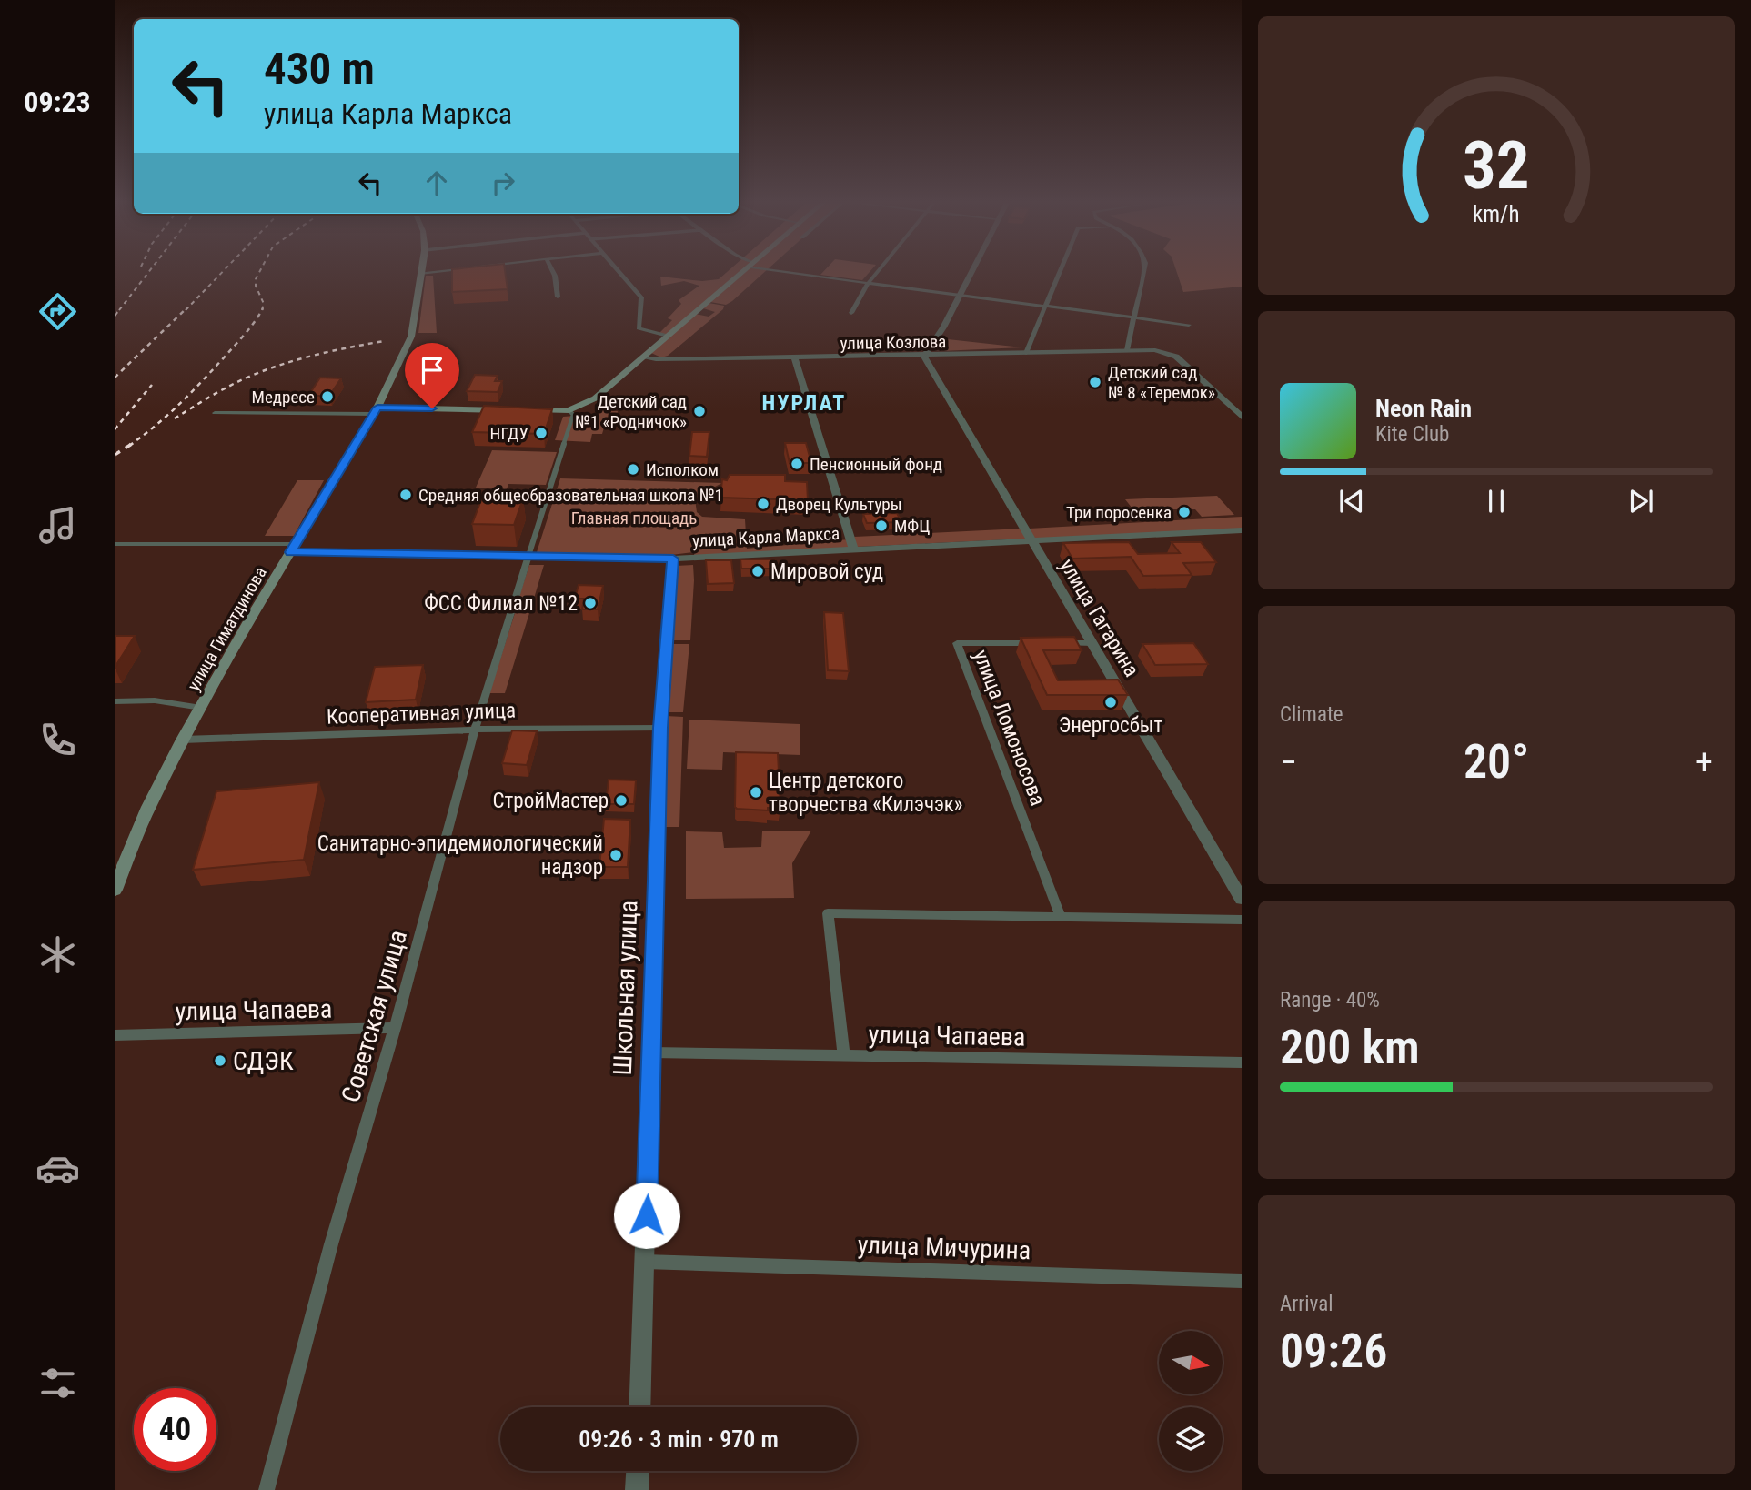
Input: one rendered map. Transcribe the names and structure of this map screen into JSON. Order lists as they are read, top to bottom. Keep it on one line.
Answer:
{"streets":{"main road":["улица Гиматдинова"],"street":["улица Козлова","улица Карла Маркса","улица Гагарина","Кооперативная улица","улица Ломоносова","Школьная улица","улица Чапаева","Советская улица","улица Мичурина"]},"crossings":[["улица Козлова","улица Гагарина"],["улица Карла Маркса","улица Гагарина"],["улица Карла Маркса","улица Гиматдинова"],["улица Карла Маркса","Школьная улица"],["улица Карла Маркса","Советская улица"],["улица Гиматдинова","Кооперативная улица"],["Кооперативная улица","Школьная улица"],["Кооперативная улица","Советская улица"],["Школьная улица","улица Чапаева"],["Школьная улица","улица Мичурина"],["улица Чапаева","Советская улица"]],"districts":["НУРЛАТ"],"parks":["Главная площадь"],"places":["Детский сад № 8 «Теремок»","Медресе","Детский сад №1 «Родничок»","НГДУ","Пенсионный фонд","Исполком","Средняя общеобразовательная школа №1","Дворец Культуры","Три поросенка","МФЦ","Мировой суд","ФСС Филиал №12","Энергосбыт","Центр детского творчества «Килэчэк»","СтройМастер","Санитарно-эпидемиологический надзор","СДЭК"],"north":"right","page":{"tabs":"09:23","turn":["430 m","улица Карла Маркса"],"song":["Neon Rain","Kite Club"],"tile":["Climate",["Range · 40%","200 km"],["Arrival","09:26"]],"heat":["−","20°","+"],"limit":"40","trip":"09:26 · 3 min · 970 m","gauge":["32","km/h"]}}
